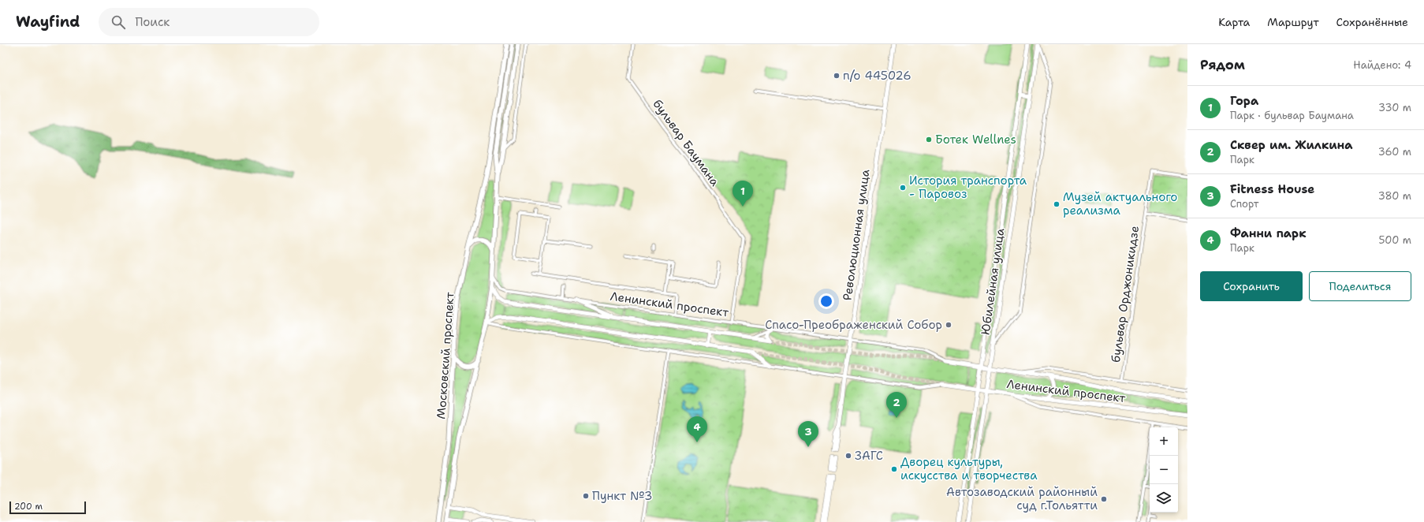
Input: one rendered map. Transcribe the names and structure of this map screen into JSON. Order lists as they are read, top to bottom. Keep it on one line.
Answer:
{"streets":{"main road":["Революционная улица","Юбилейная улица","Ленинский проспект","Московский проспект"],"street":["бульвар Баумана","бульвар Орджоникидзе"]},"crossings":[["бульвар Баумана","Ленинский проспект"],["Революционная улица","Ленинский проспект"],["Юбилейная улица","Ленинский проспект"],["Ленинский проспект","Московский проспект"]],"places":["п/о 445026","Ботек Wellnes","История транспорта - Паровоз","Музей актуального реализма","Спасо-Преображенский Собор","ЗАГС","Дворец культуры, искусства и творчества","Пункт №3","Автозаводский районный суд г.Тольятти"],"scale_bar":"200 m","page":{"header":"Wayfind","search":"Поиск","nav":["Карта","Маршрут","Сохранённые"],"heading":["Рядом","Найдено: 4"],"list":[{"mark":"1","name":"Гора","note":"Парк · бульвар Баумана","value":"330 m"},{"mark":"2","name":"Сквер им. Жилкина","note":"Парк","value":"360 m"},{"mark":"3","name":"Fitness House","note":"Спорт","value":"380 m"},{"mark":"4","name":"Фанни парк","note":"Парк","value":"500 m"}],"pins":["1","2","4","3"],"buttons":["Сохранить","Поделиться"],"map_buttons":["+","−"],"scale":"200 m"}}
